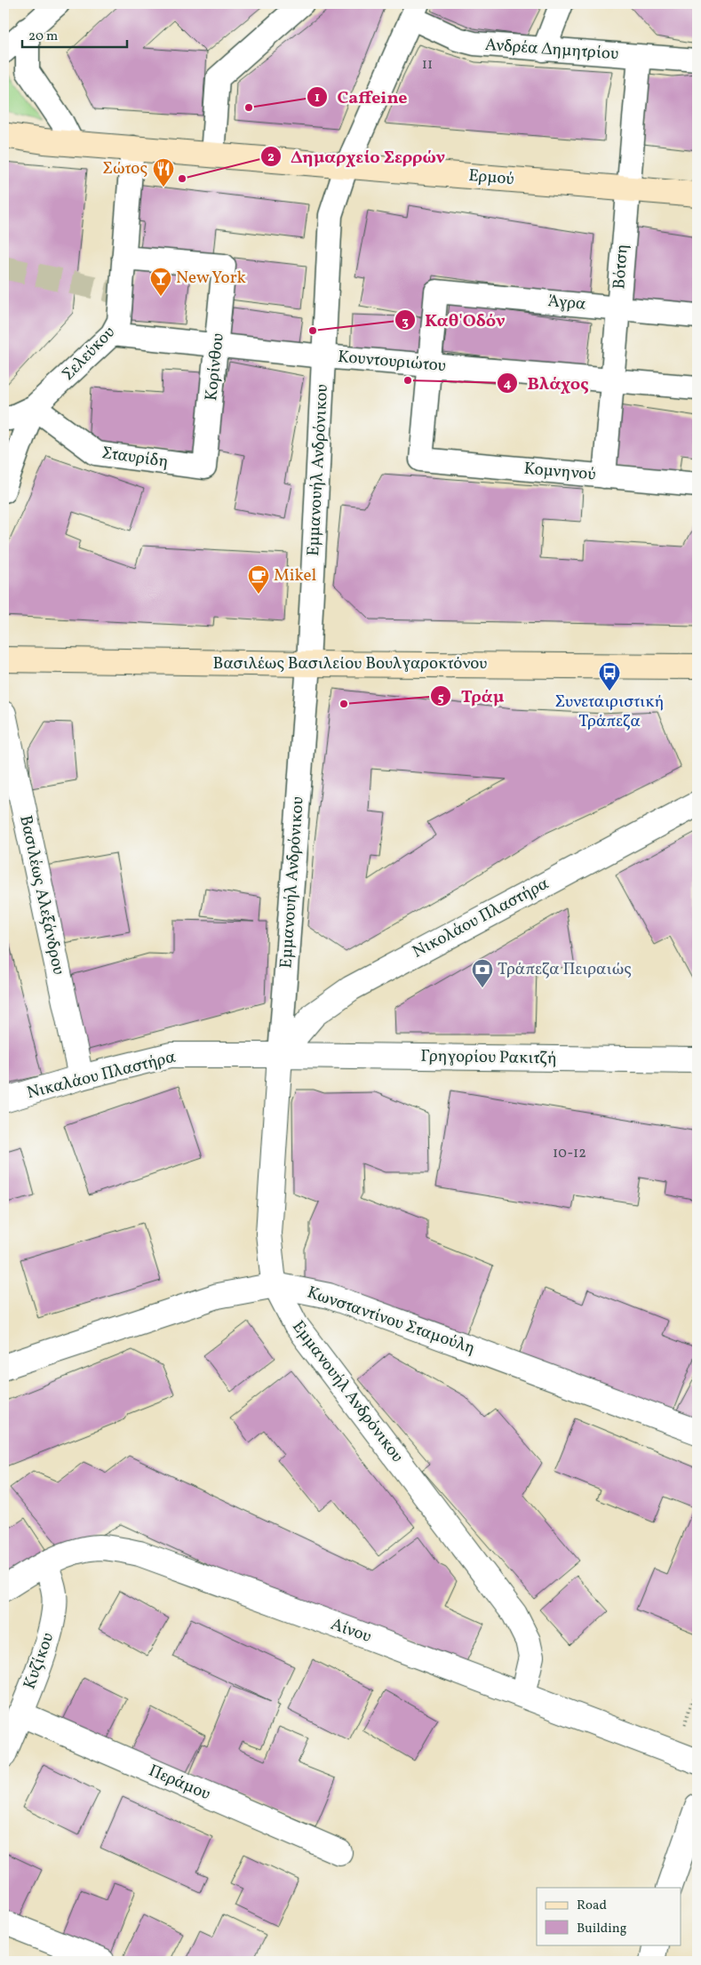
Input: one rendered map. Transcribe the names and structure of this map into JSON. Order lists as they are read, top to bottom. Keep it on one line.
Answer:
{"streets":{"main road":["Ερμού","Βασιλέως Βασιλείου Βουλγαροκτόνου"],"street":["Ανδρέα Δημητρίου","Βότση","Άγρα","Σελεύκου","Κουντουριώτου","Κορίνθου","Σταυρίδη","Εμμανουήλ Ανδρόνικου","Κομνηνού","Βασιλέως Αλεξάνδρου","Νικολάου Πλαστήρα","Γρηγορίου Ρακιτζή","Νικαλάου Πλαστήρα","Κωνσταντίνου Σταμούλη","Αίνου","Κυζίκου","Περάμου"]},"crossings":[["Ανδρέα Δημητρίου","Βότση"],["Ανδρέα Δημητρίου","Εμμανουήλ Ανδρόνικου"],["Ερμού","Βότση"],["Ερμού","Σελεύκου"],["Ερμού","Εμμανουήλ Ανδρόνικου"],["Βότση","Άγρα"],["Βότση","Κουντουριώτου"],["Βότση","Κομνηνού"],["Άγρα","Κουντουριώτου"],["Άγρα","Κομνηνού"],["Σελεύκου","Κουντουριώτου"],["Σελεύκου","Κορίνθου"],["Σελεύκου","Σταυρίδη"],["Κουντουριώτου","Κορίνθου"],["Κουντουριώτου","Εμμανουήλ Ανδρόνικου"],["Κουντουριώτου","Κομνηνού"],["Κορίνθου","Σταυρίδη"],["Εμμανουήλ Ανδρόνικου","Βασιλέως Βασιλείου Βουλγαροκτόνου"],["Εμμανουήλ Ανδρόνικου","Νικολάου Πλαστήρα"],["Εμμανουήλ Ανδρόνικου","Γρηγορίου Ρακιτζή"],["Εμμανουήλ Ανδρόνικου","Νικαλάου Πλαστήρα"],["Εμμανουήλ Ανδρόνικου","Κωνσταντίνου Σταμούλη"],["Εμμανουήλ Ανδρόνικου","Αίνου"],["Βασιλέως Αλεξάνδρου","Νικαλάου Πλαστήρα"],["Νικολάου Πλαστήρα","Γρηγορίου Ρακιτζή"],["Νικολάου Πλαστήρα","Νικαλάου Πλαστήρα"],["Γρηγορίου Ρακιτζή","Νικαλάου Πλαστήρα"],["Αίνου","Κυζίκου"],["Κυζίκου","Περάμου"]],"places":{"other":["Caffeine","Δημαρχείο Σερρών","Καθ'Οδόν","Βλάχος","Τράμ"],"restaurant":["Σώτος"],"bar":["New York"],"cafe":["Mikel"],"bus stop":["Συνεταιριστική Τράπεζα"],"bank":["Τράπεζα Πειραιώς"]},"house_numbers":["11","10-12"],"legend":["Road","Building"],"scale_bar":"20 m"}
